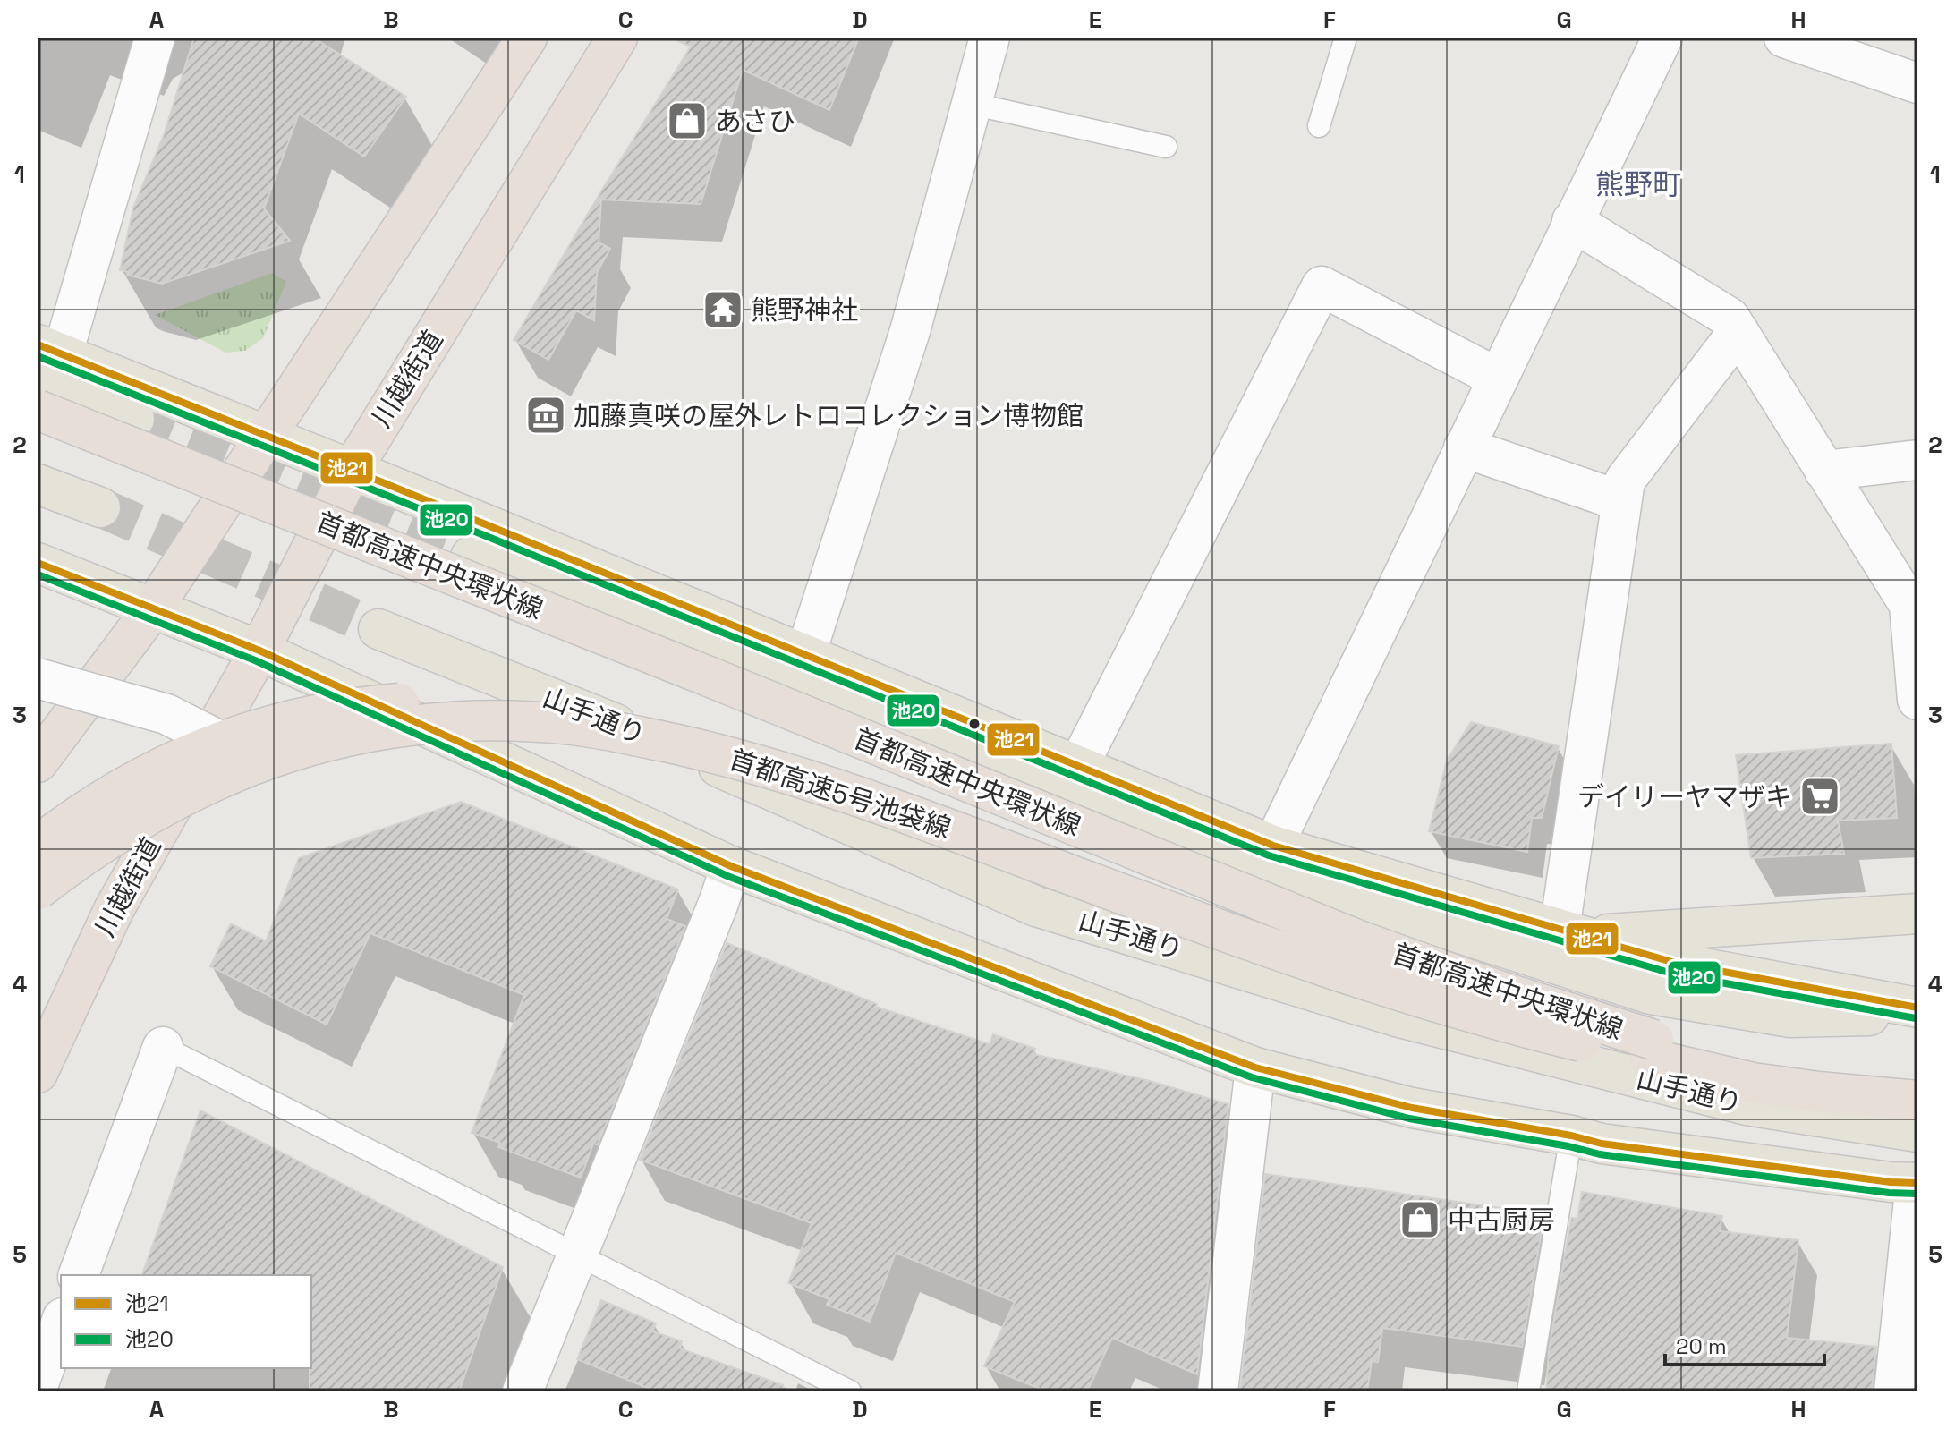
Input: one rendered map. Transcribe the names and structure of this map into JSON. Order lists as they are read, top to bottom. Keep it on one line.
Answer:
{"streets":{"highway":["川越街道","首都高速中央環状線","首都高速5号池袋線"],"main road":["山手通り"]},"crossings":[["首都高速中央環状線","首都高速5号池袋線"]],"districts":["熊野町"],"places":{"shop":["あさひ","中古厨房"],"temple":["熊野神社"],"museum":["加藤真咲の屋外レトロコレクション博物館"],"supermarket":["デイリーヤマザキ"]},"lines":["transit line 池21","transit line 池20"],"legend":["池21","池20"],"scale_bar":"20 m","grid":{"columns":["A","B","C","D","E","F","G","H"],"rows":["1","2","3","4","5"]}}
